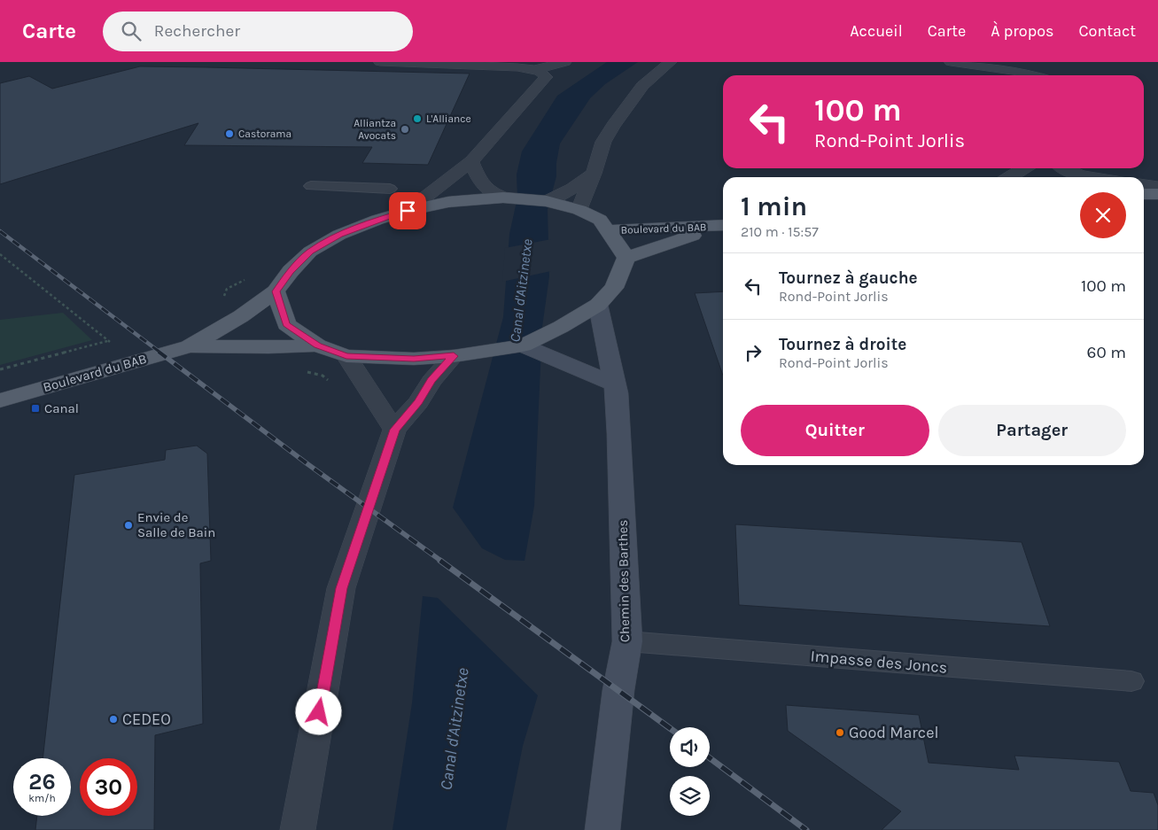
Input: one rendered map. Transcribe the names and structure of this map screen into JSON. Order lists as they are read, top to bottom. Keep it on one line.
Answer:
{"streets":{"main road":["Boulevard du BAB"],"street":["Chemin des Barthes"],"lane":["Impasse des Joncs"]},"crossings":[["Chemin des Barthes","Impasse des Joncs"]],"water":["Canal d'Aitzinetxe"],"places":{"other":["L'Alliance","Alliantza Avocats","Castorama","Envie de Salle de Bain","CEDEO","Good Marcel"],"transit":["Canal"]},"page":{"header":"Carte","search":"Rechercher","nav":["Accueil","Carte","À propos","Contact"],"turn":["100 m","Rond-Point Jorlis"],"heading":["1 min","210 m · 15:57"],"list":[{"name":"Tournez à gauche","note":"Rond-Point Jorlis","value":"100 m"},{"name":"Tournez à droite","note":"Rond-Point Jorlis","value":"60 m"}],"buttons":["Quitter","Partager"],"speed":"26 km/h","limit":"30"}}
